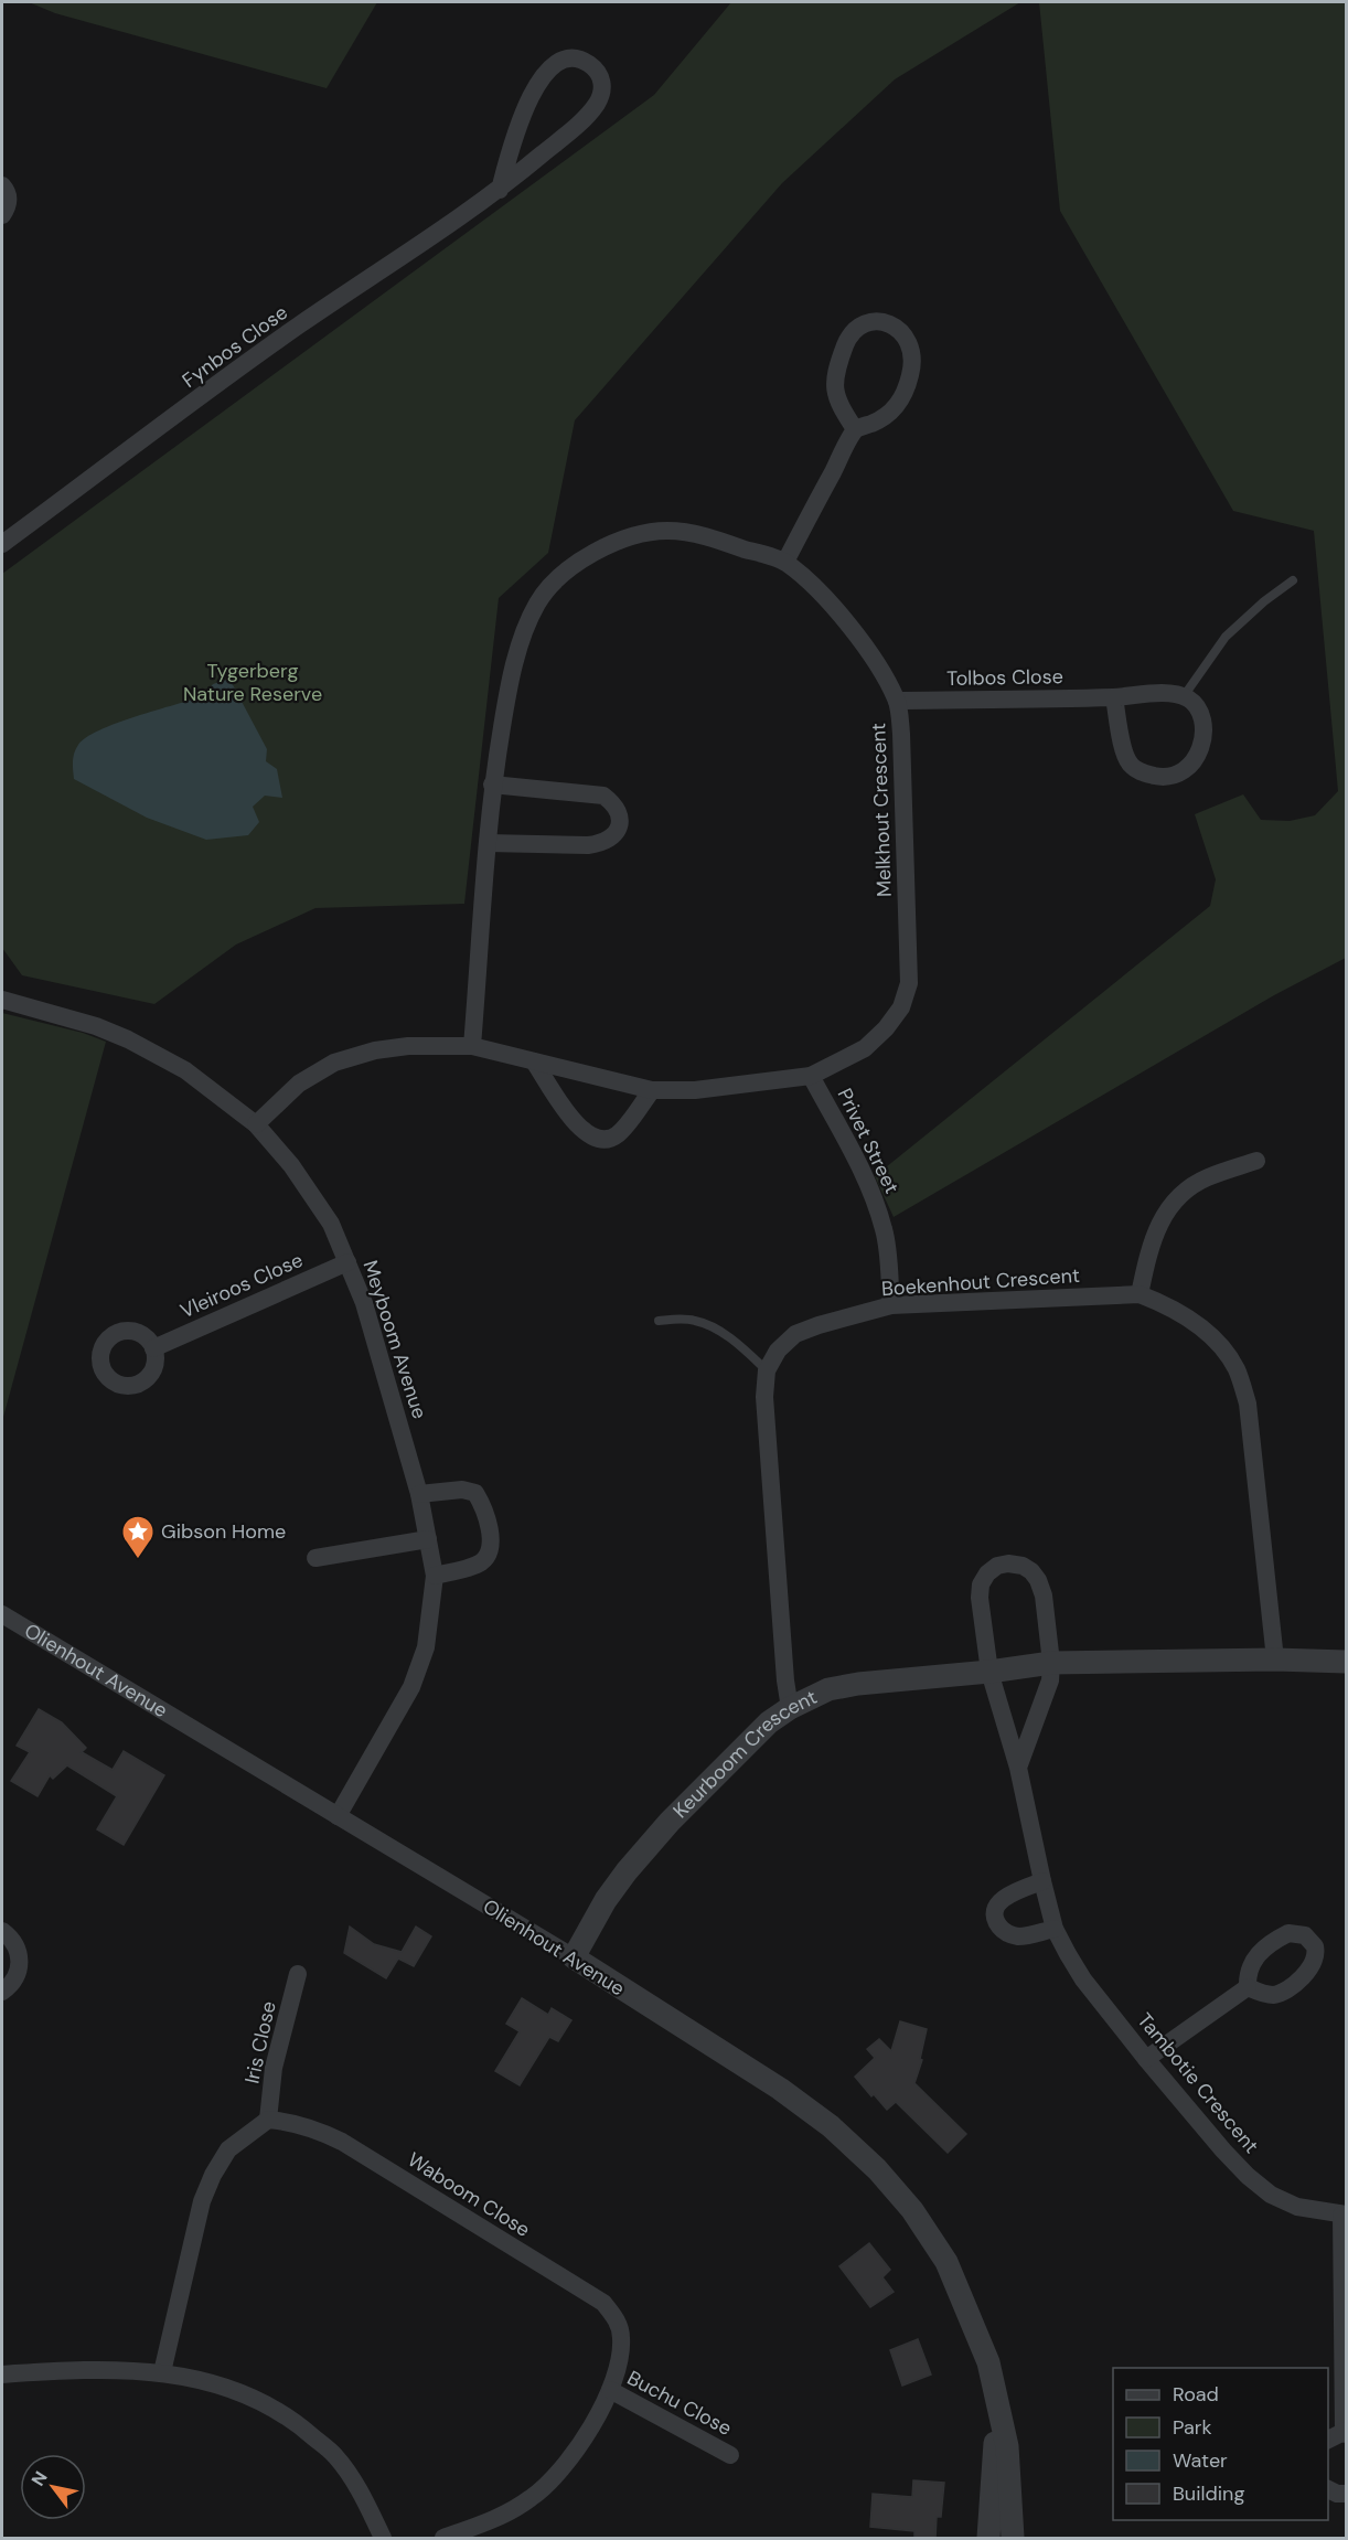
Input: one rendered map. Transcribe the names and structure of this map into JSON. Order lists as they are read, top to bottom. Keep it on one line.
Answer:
{"streets":{"street":["Fynbos Close","Tolbos Close","Melkhout Crescent","Privet Street","Boekenhout Crescent","Vleiroos Close","Meyboom Avenue","Olienhout Avenue","Keurboom Crescent","Iris Close","Tambotie Crescent","Waboom Close","Buchu Close"]},"crossings":[["Tolbos Close","Melkhout Crescent"],["Melkhout Crescent","Privet Street"],["Melkhout Crescent","Meyboom Avenue"],["Privet Street","Boekenhout Crescent"],["Boekenhout Crescent","Keurboom Crescent"],["Vleiroos Close","Meyboom Avenue"],["Meyboom Avenue","Olienhout Avenue"],["Olienhout Avenue","Keurboom Crescent"],["Keurboom Crescent","Tambotie Crescent"],["Iris Close","Waboom Close"],["Waboom Close","Buchu Close"]],"parks":["Tygerberg Nature Reserve"],"places":{"place":["Gibson Home"]},"legend":["Road","Park","Water","Building"],"north":"top left"}
